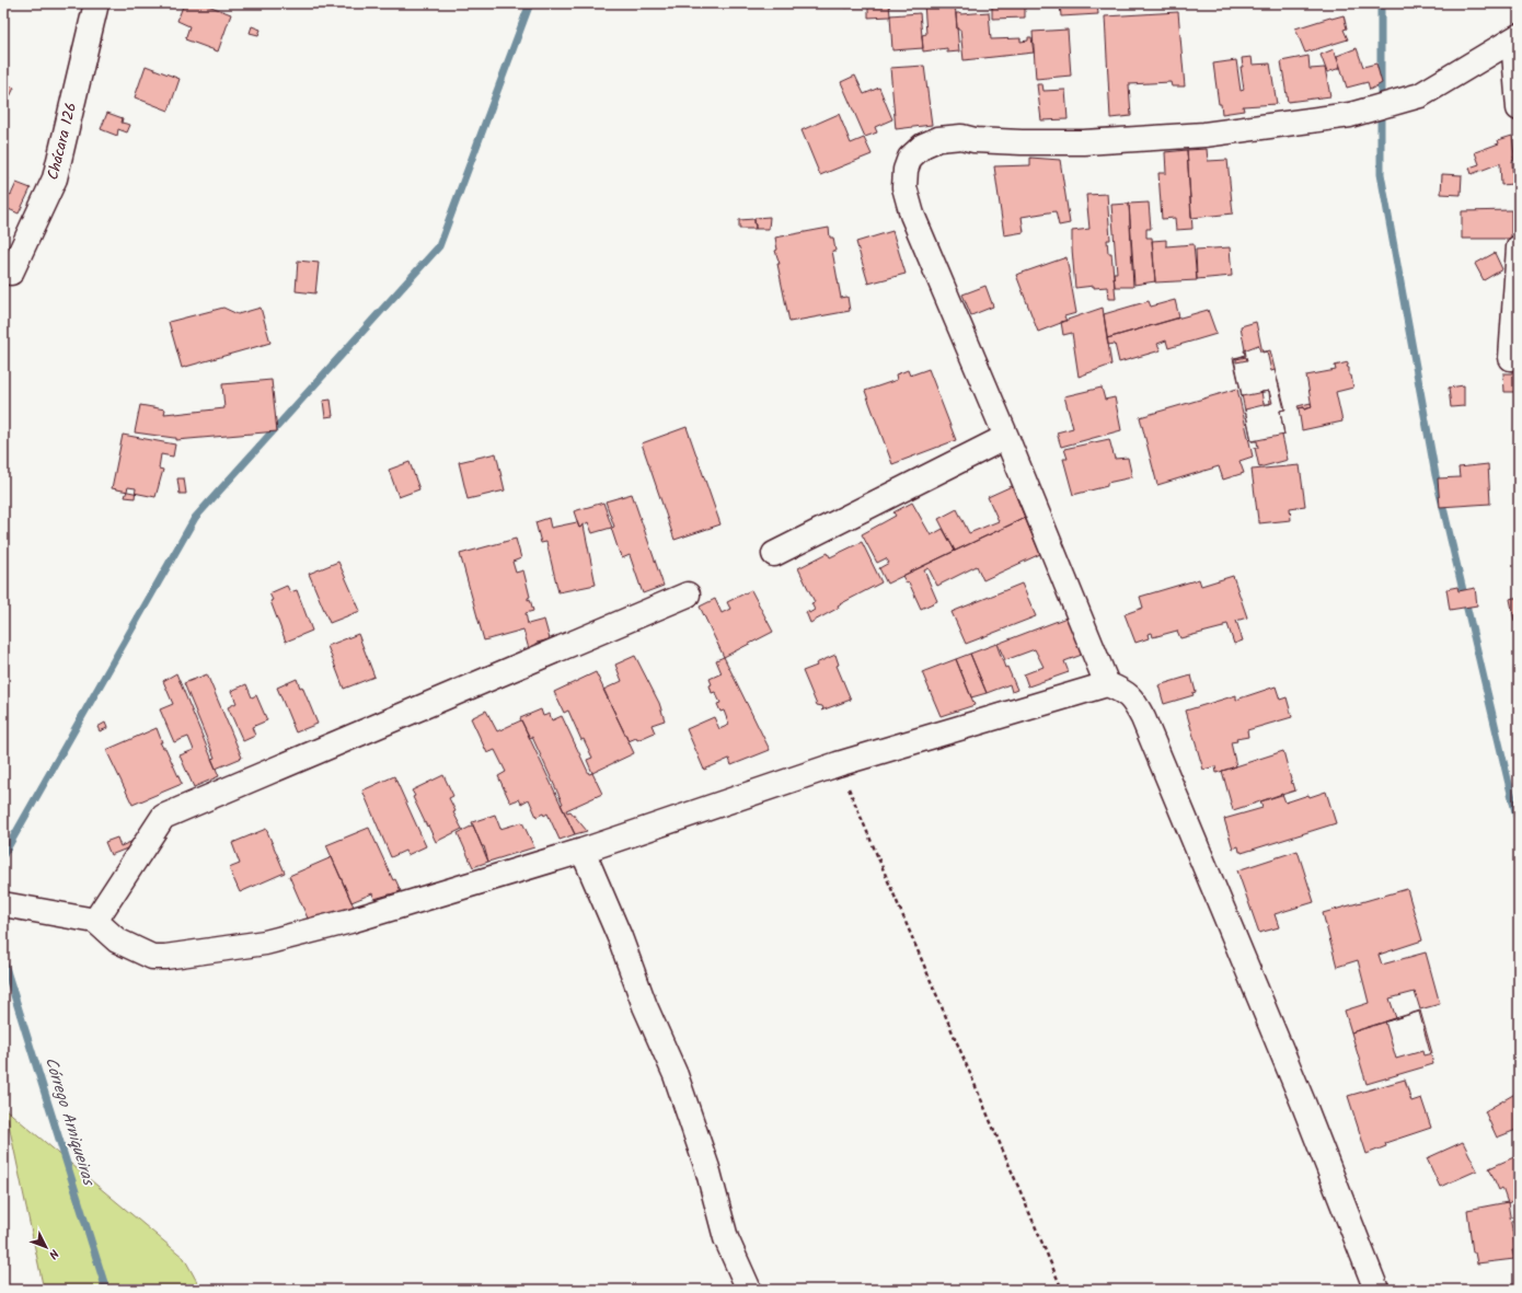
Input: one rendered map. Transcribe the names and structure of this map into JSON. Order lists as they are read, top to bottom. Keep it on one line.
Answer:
{"streets":{"street":["Chácara 126"]},"water":["Córrego Arniqueiras"],"north":"bottom right"}
